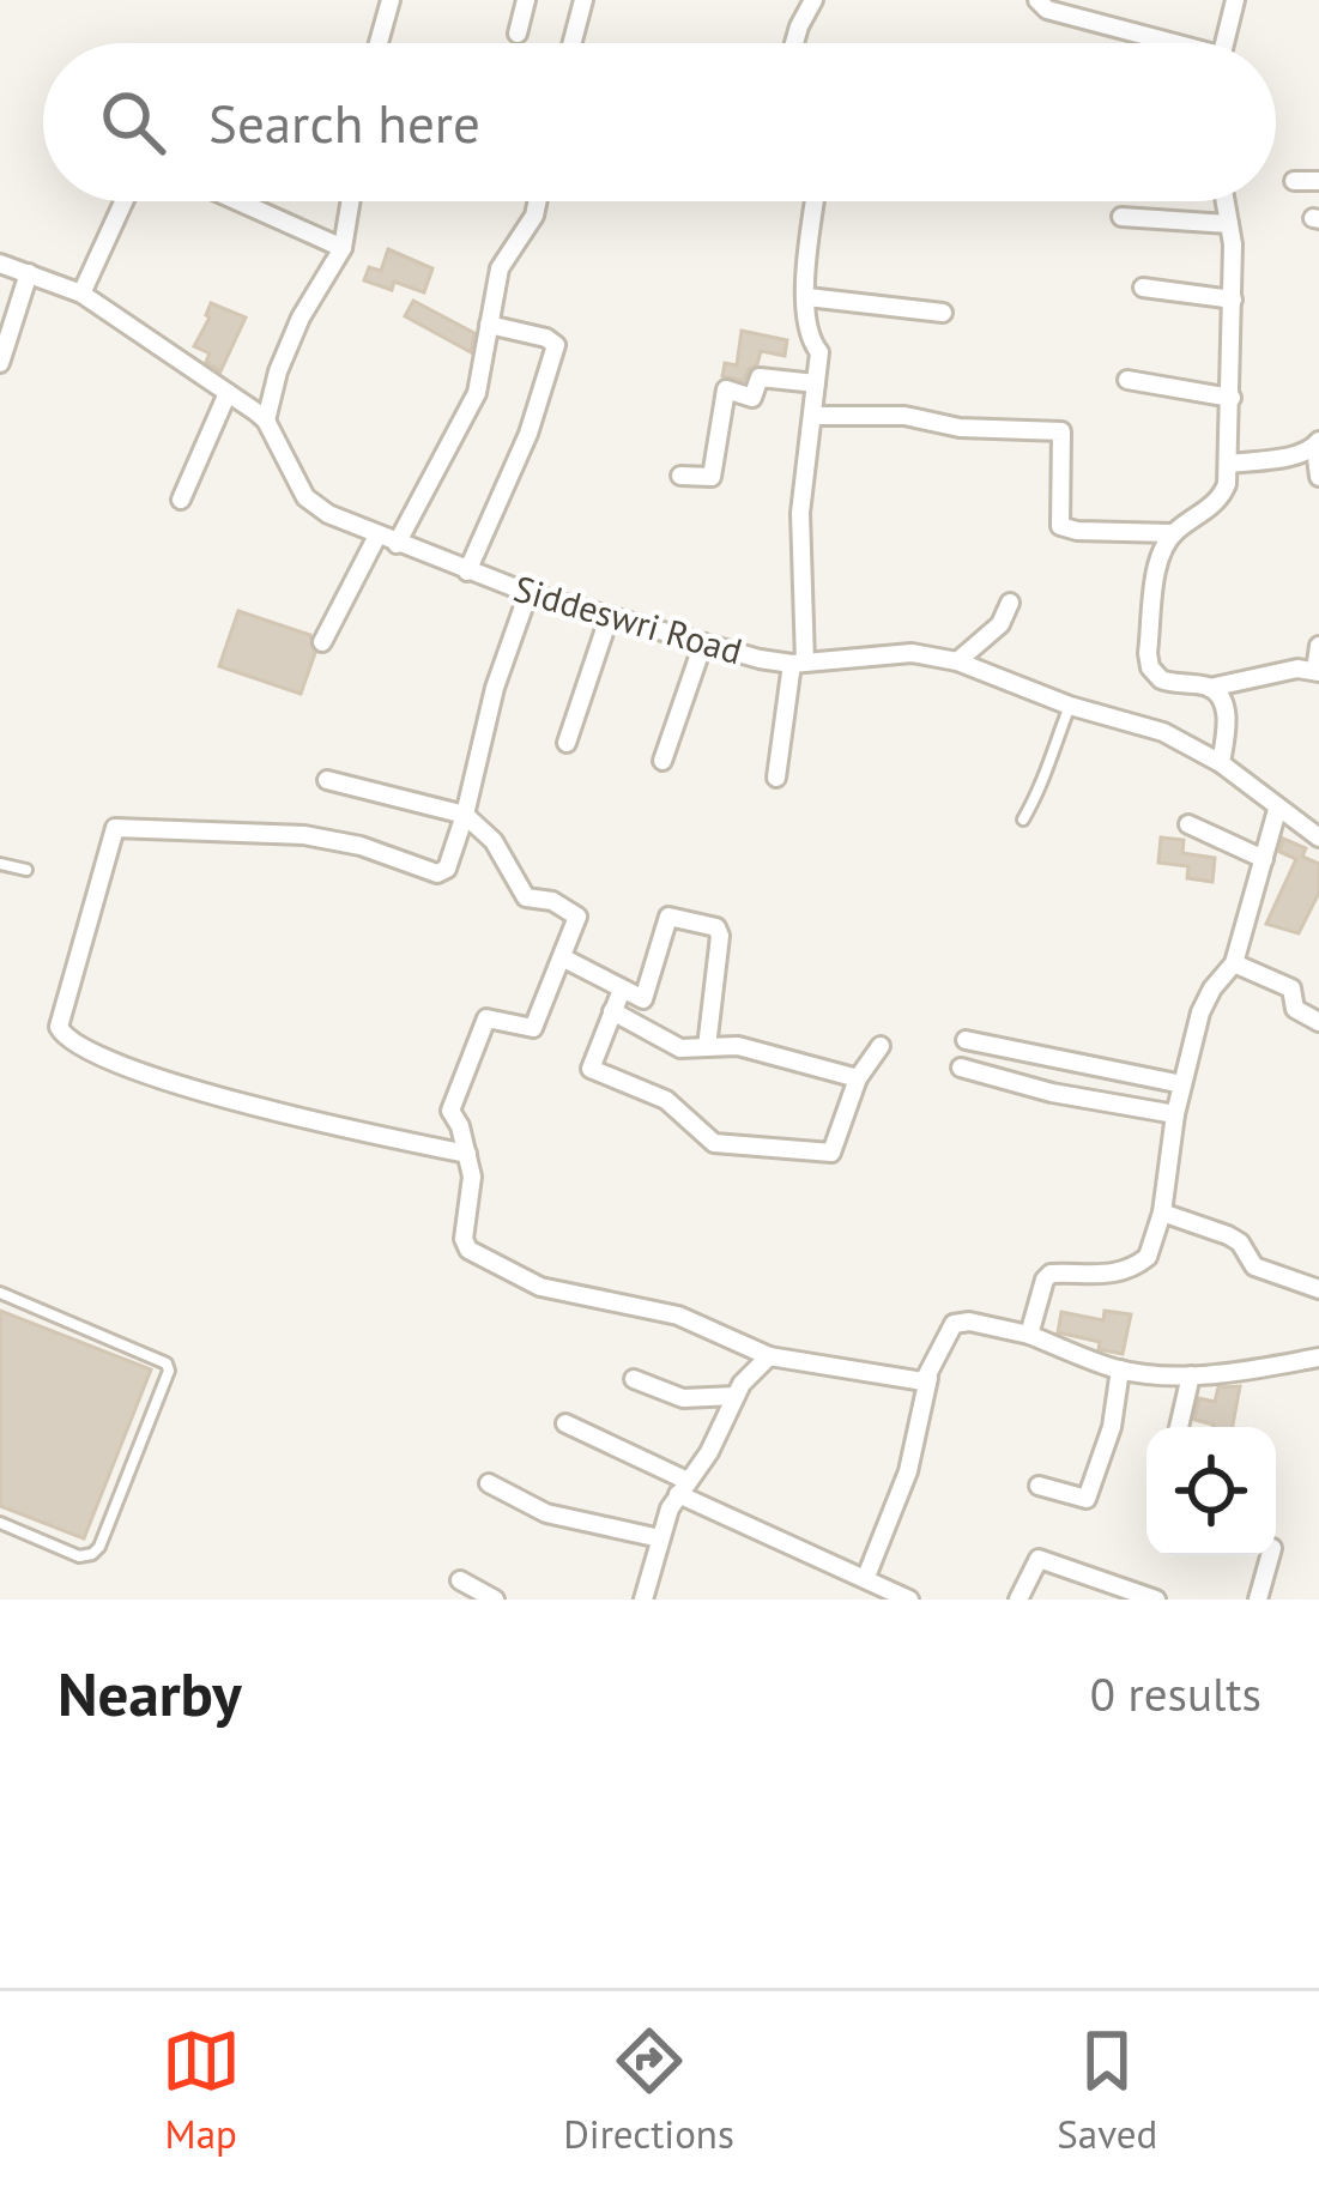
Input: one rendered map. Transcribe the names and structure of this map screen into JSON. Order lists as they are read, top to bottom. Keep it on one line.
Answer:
{"streets":{"street":["Siddeswri Road"]},"page":{"search":"Search here","heading":["Nearby","0 results"],"nav":["Map","Directions","Saved"]}}
